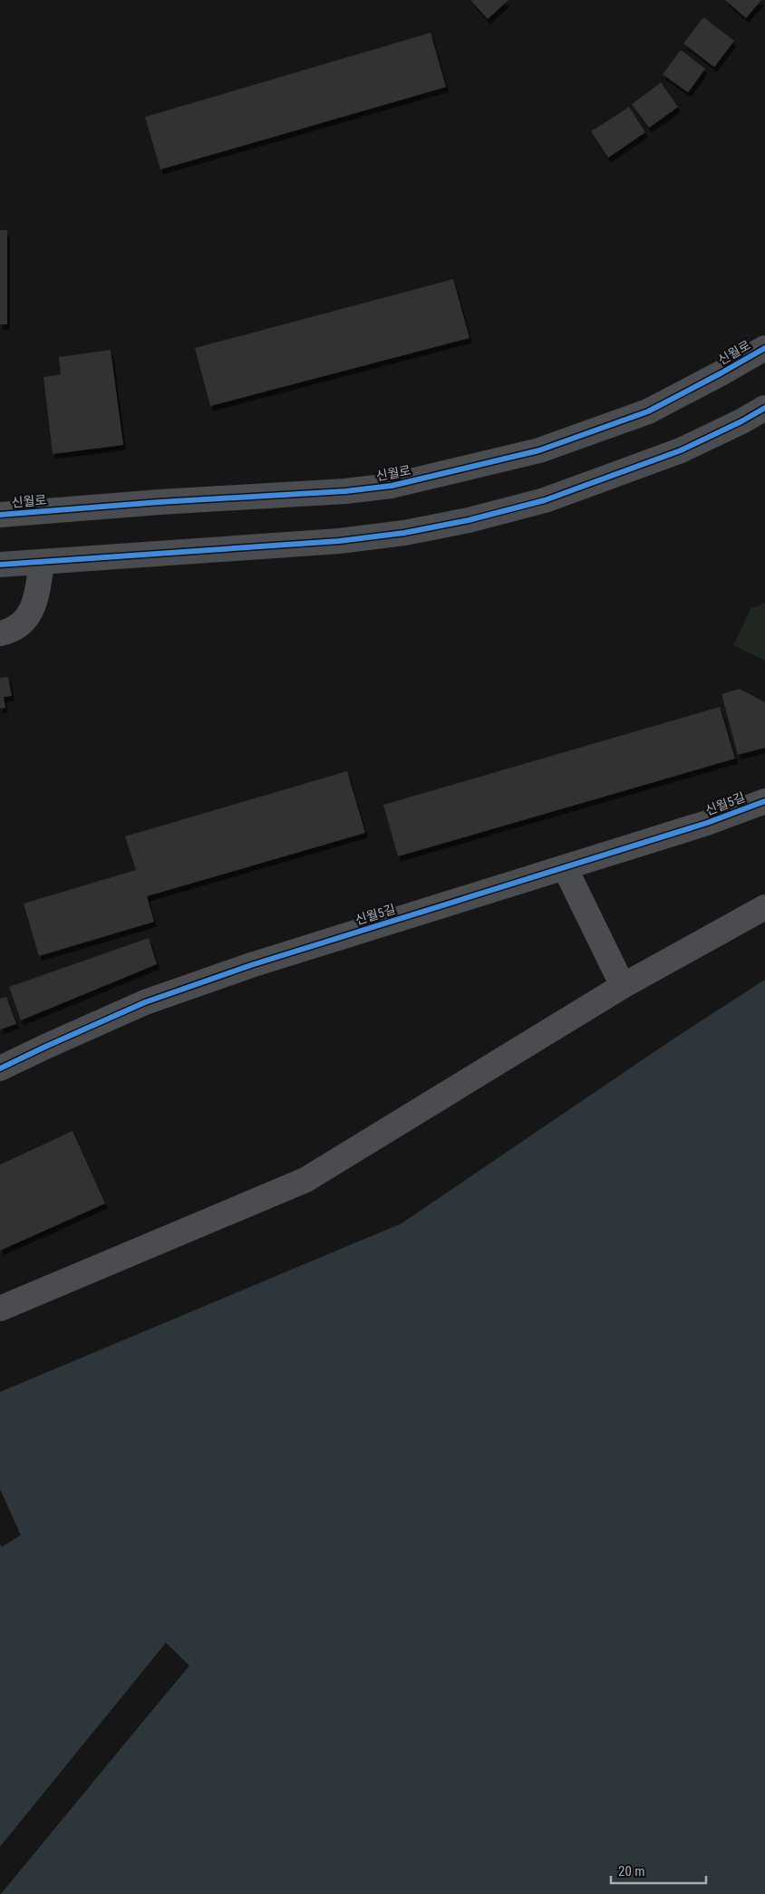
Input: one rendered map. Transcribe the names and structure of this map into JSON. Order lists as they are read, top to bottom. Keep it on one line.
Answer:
{"streets":{"street":["신월로","신월5길"]},"scale_bar":"20 m"}
